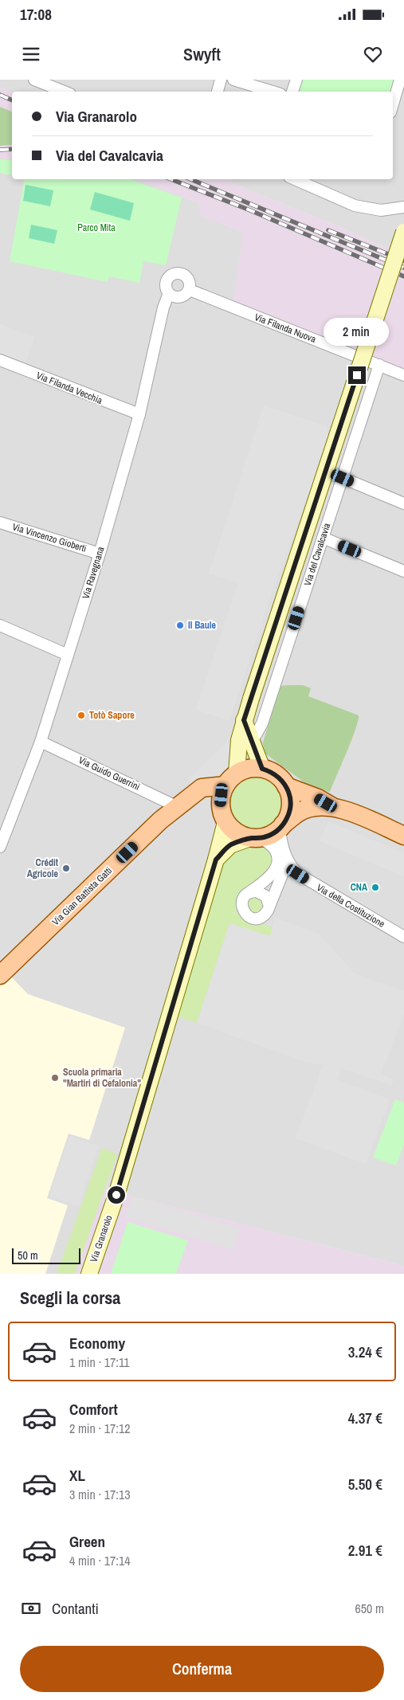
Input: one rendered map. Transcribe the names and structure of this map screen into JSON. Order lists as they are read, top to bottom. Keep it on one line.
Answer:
{"streets":{"main road":["Via del Cavalcavia","Via Gian Battista Gatti","Via Granarolo"],"street":["Via Filanda Nuova","Via Filanda Vecchia","Via Vincenzo Gioberti","Via Ravegnana","Via Guido Guerrini","Via della Costituzione"]},"crossings":[["Via Filanda Nuova","Via del Cavalcavia"],["Via Filanda Nuova","Via Ravegnana"],["Via Filanda Vecchia","Via Ravegnana"],["Via Vincenzo Gioberti","Via Ravegnana"],["Via del Cavalcavia","Via Gian Battista Gatti"],["Via del Cavalcavia","Via della Costituzione"],["Via del Cavalcavia","Via Granarolo"],["Via Ravegnana","Via Guido Guerrini"],["Via Guido Guerrini","Via Gian Battista Gatti"],["Via Gian Battista Gatti","Via della Costituzione"],["Via Gian Battista Gatti","Via Granarolo"],["Via della Costituzione","Via Granarolo"]],"parks":["Parco Mita"],"places":["Il Baule","Totò Sapore","Crédit Agricole","CNA","Scuola primaria \"Martiri di Cefalonia\""],"scale_bar":"50 m","page":{"status":"17:08","header":"Swyft","banner":["Via Granarolo","Via del Cavalcavia"],"bubble":"2 min","scale":"50 m","heading":"Scegli la corsa","list":[{"name":"Economy","note":"1 min · 17:11","value":"3.24 €"},{"name":"Comfort","note":"2 min · 17:12","value":"4.37 €"},{"name":"XL","note":"3 min · 17:13","value":"5.50 €"},{"name":"Green","note":"4 min · 17:14","value":"2.91 €"}],"pay":["Contanti","650 m"],"buttons":"Conferma"}}
